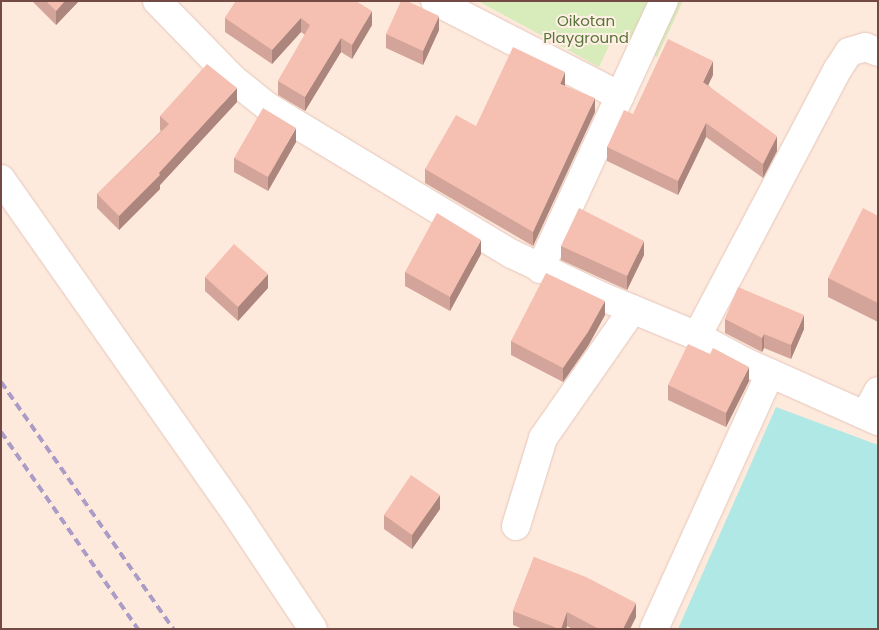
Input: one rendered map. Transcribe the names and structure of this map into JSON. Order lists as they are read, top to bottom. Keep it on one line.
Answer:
{"parks":["Oikotan Playground"]}
